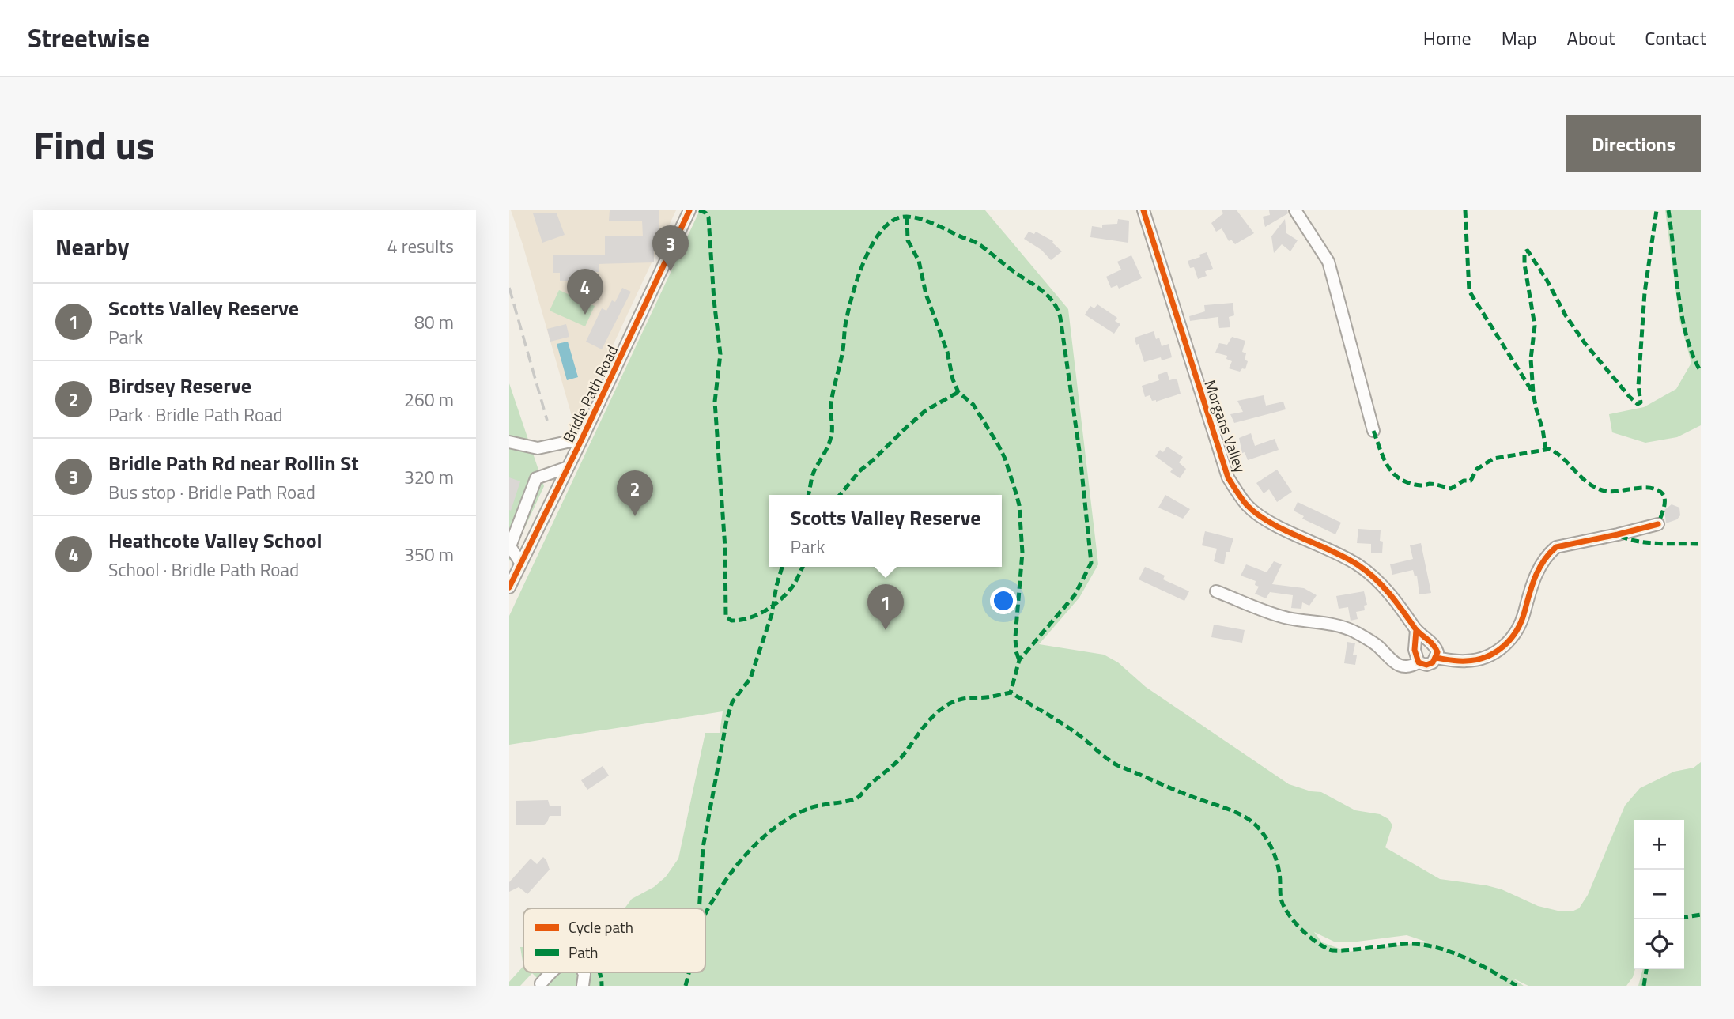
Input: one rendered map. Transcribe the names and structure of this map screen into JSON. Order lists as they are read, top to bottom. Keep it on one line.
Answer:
{"streets":{"street":["Bridle Path Road","Morgans Valley"]},"legend":["Cycle path","Path"],"page":{"header":"Streetwise","nav":["Home","Map","About","Contact"],"title":"Find us","buttons":"Directions","heading":["Nearby","4 results"],"pins":["3","4","2","1"],"list":[{"mark":"1","name":"Scotts Valley Reserve","note":"Park","value":"80 m"},{"mark":"2","name":"Birdsey Reserve","note":"Park · Bridle Path Road","value":"260 m"},{"mark":"3","name":"Bridle Path Rd near Rollin St","note":"Bus stop · Bridle Path Road","value":"320 m"},{"mark":"4","name":"Heathcote Valley School","note":"School · Bridle Path Road","value":"350 m"}],"popup":["Scotts Valley Reserve","Park"],"map_buttons":["+","−"]}}
